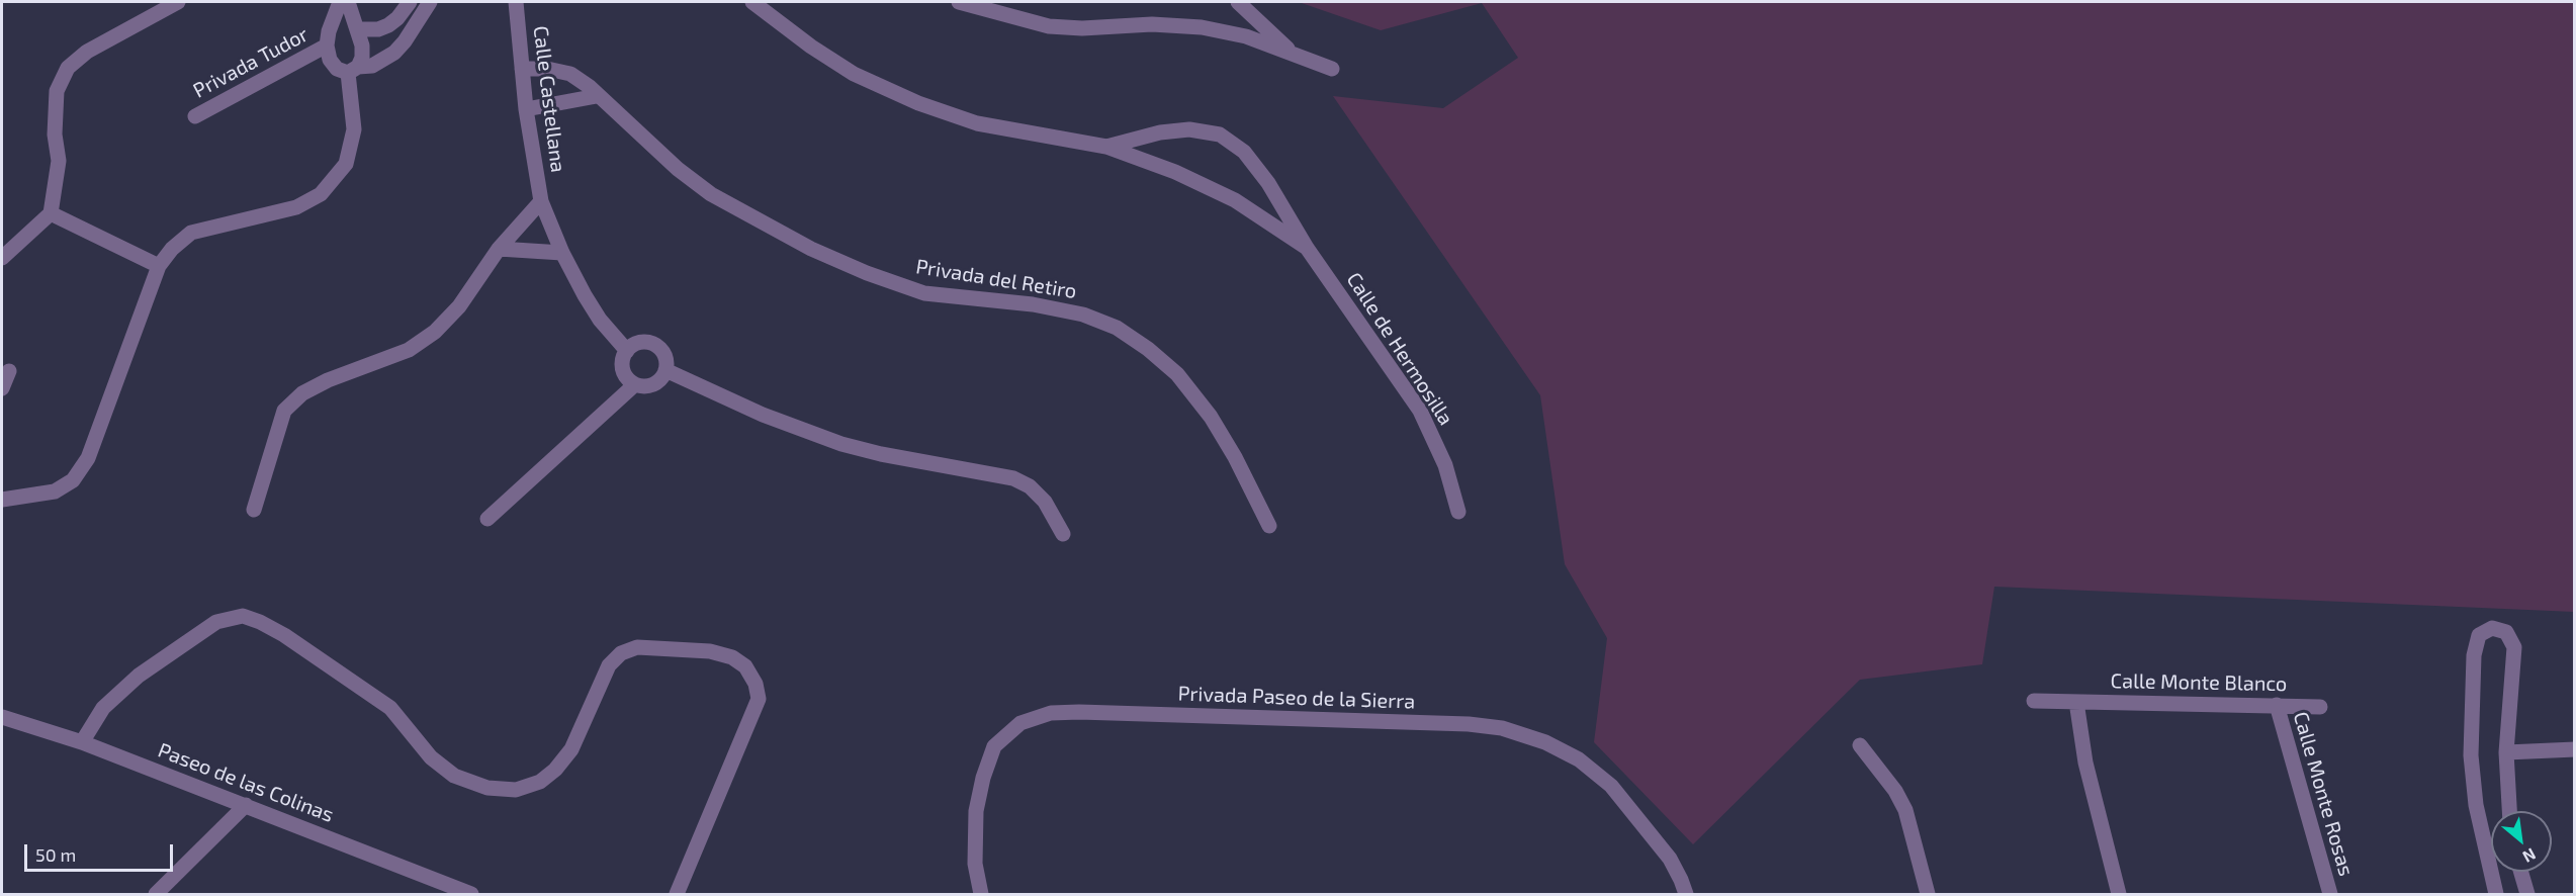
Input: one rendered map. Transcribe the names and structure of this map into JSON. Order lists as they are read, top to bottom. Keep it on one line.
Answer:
{"streets":{"street":["Privada Tudor","Calle Castellana","Privada del Retiro","Calle de Hermosilla","Calle Monte Blanco","Privada Paseo de la Sierra","Paseo de las Colinas","Calle Monte Rosas"]},"crossings":[["Calle Monte Blanco","Calle Monte Rosas"]],"scale_bar":"50 m","north":"bottom right"}
